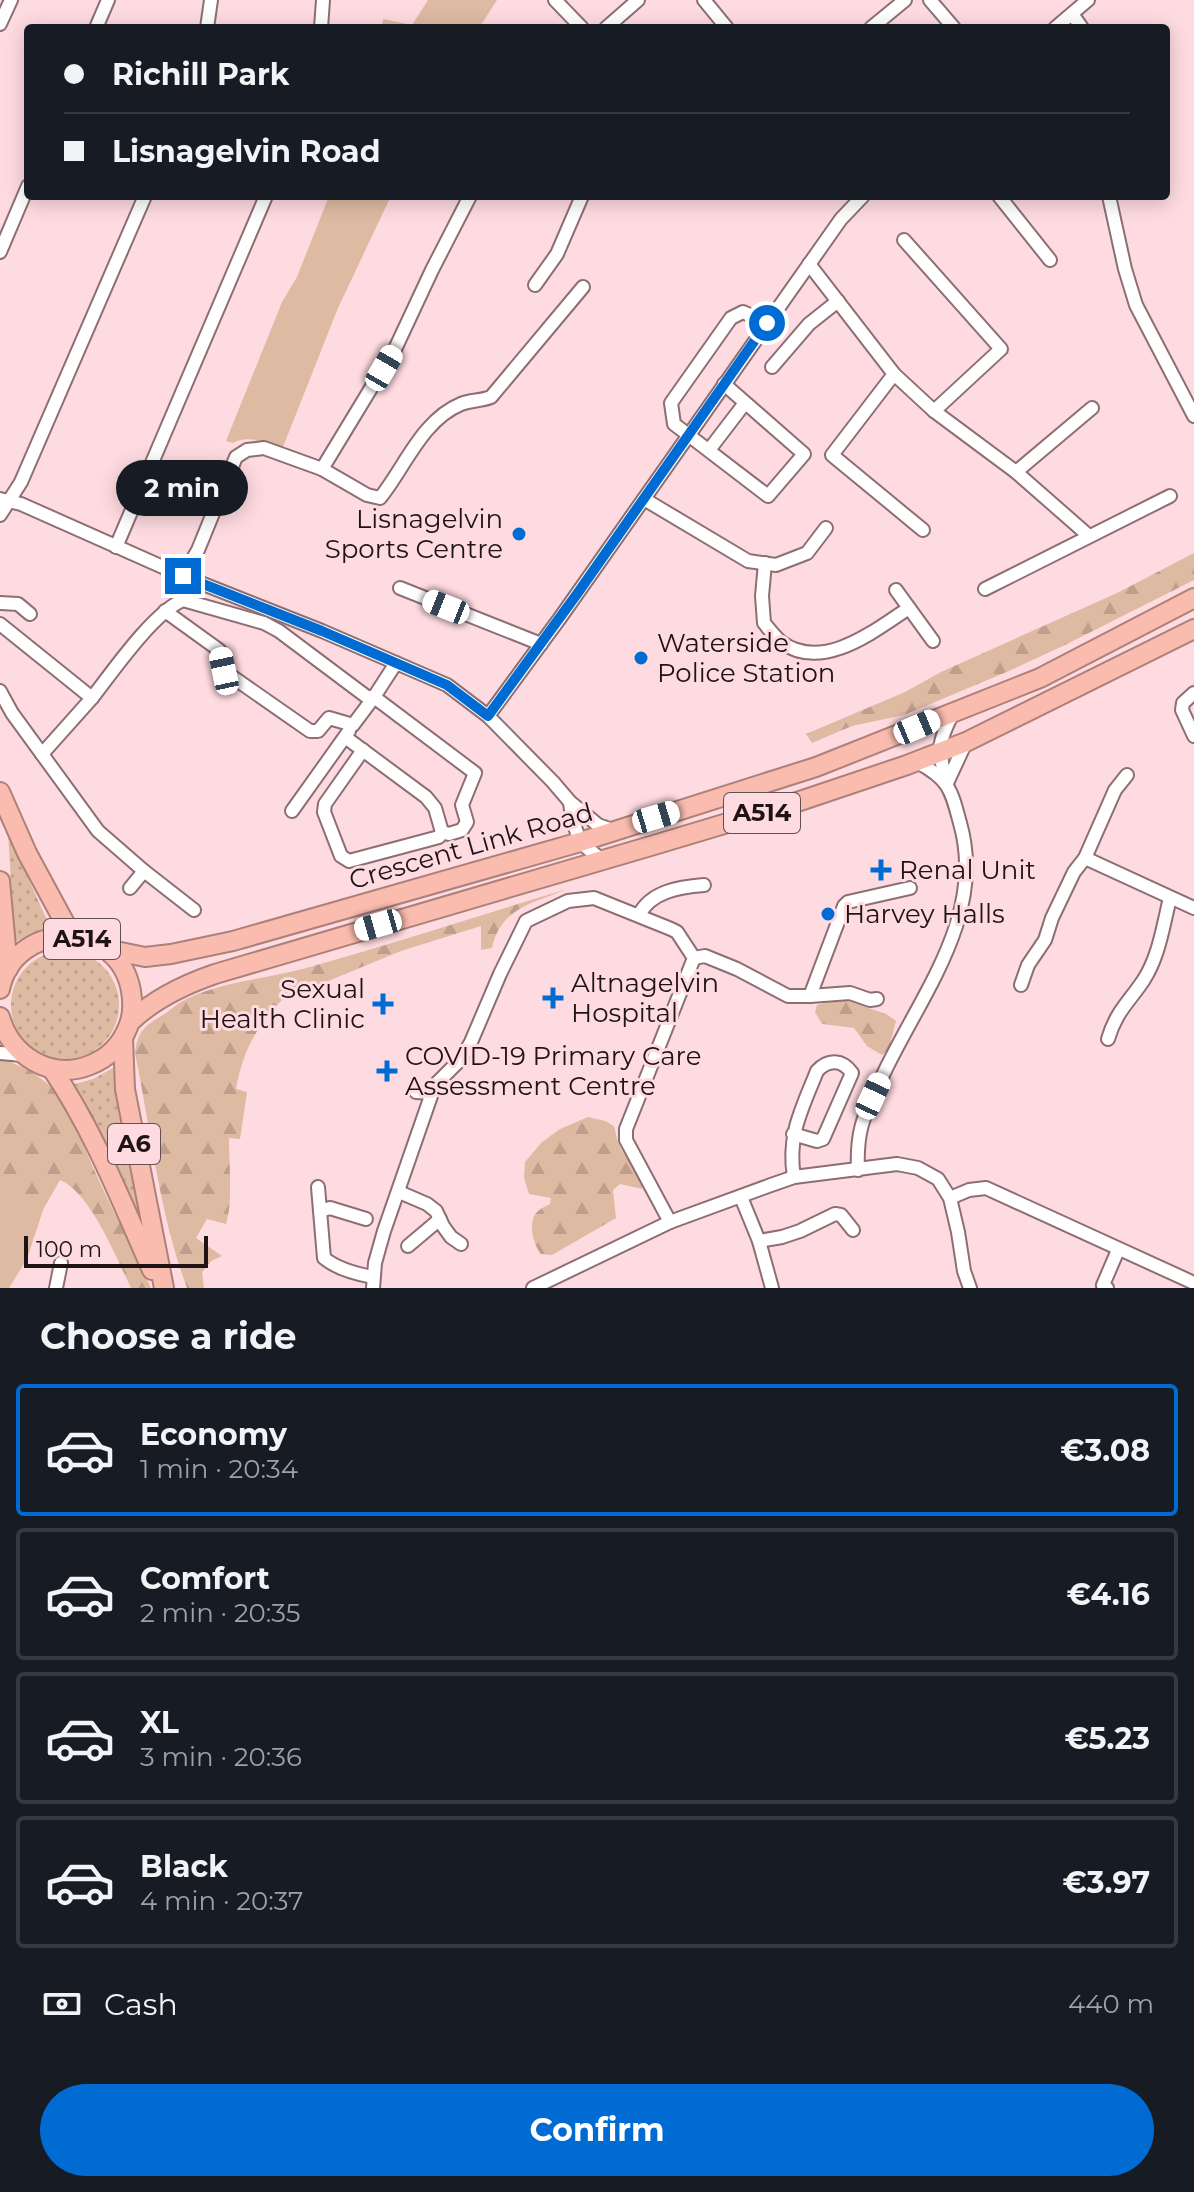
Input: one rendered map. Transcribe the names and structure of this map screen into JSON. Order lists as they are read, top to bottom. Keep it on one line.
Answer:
{"streets":{"highway":["A514","Crescent Link Road","A6"]},"crossings":[["A514","Crescent Link Road"],["A514","A6"],["Crescent Link Road","A6"]],"places":{"other":["Lisnagelvin Sports Centre","Waterside Police Station","Harvey Halls"],"health":["Renal Unit","Altnagelvin Hospital","Sexual Health Clinic","COVID-19 Primary Care Assessment Centre"]},"scale_bar":"100 m","page":{"banner":["Richill Park","Lisnagelvin Road"],"bubble":"2 min","scale":"100 m","heading":"Choose a ride","list":[{"name":"Economy","note":"1 min · 20:34","value":"€3.08"},{"name":"Comfort","note":"2 min · 20:35","value":"€4.16"},{"name":"XL","note":"3 min · 20:36","value":"€5.23"},{"name":"Black","note":"4 min · 20:37","value":"€3.97"}],"pay":["Cash","440 m"],"buttons":"Confirm"}}
